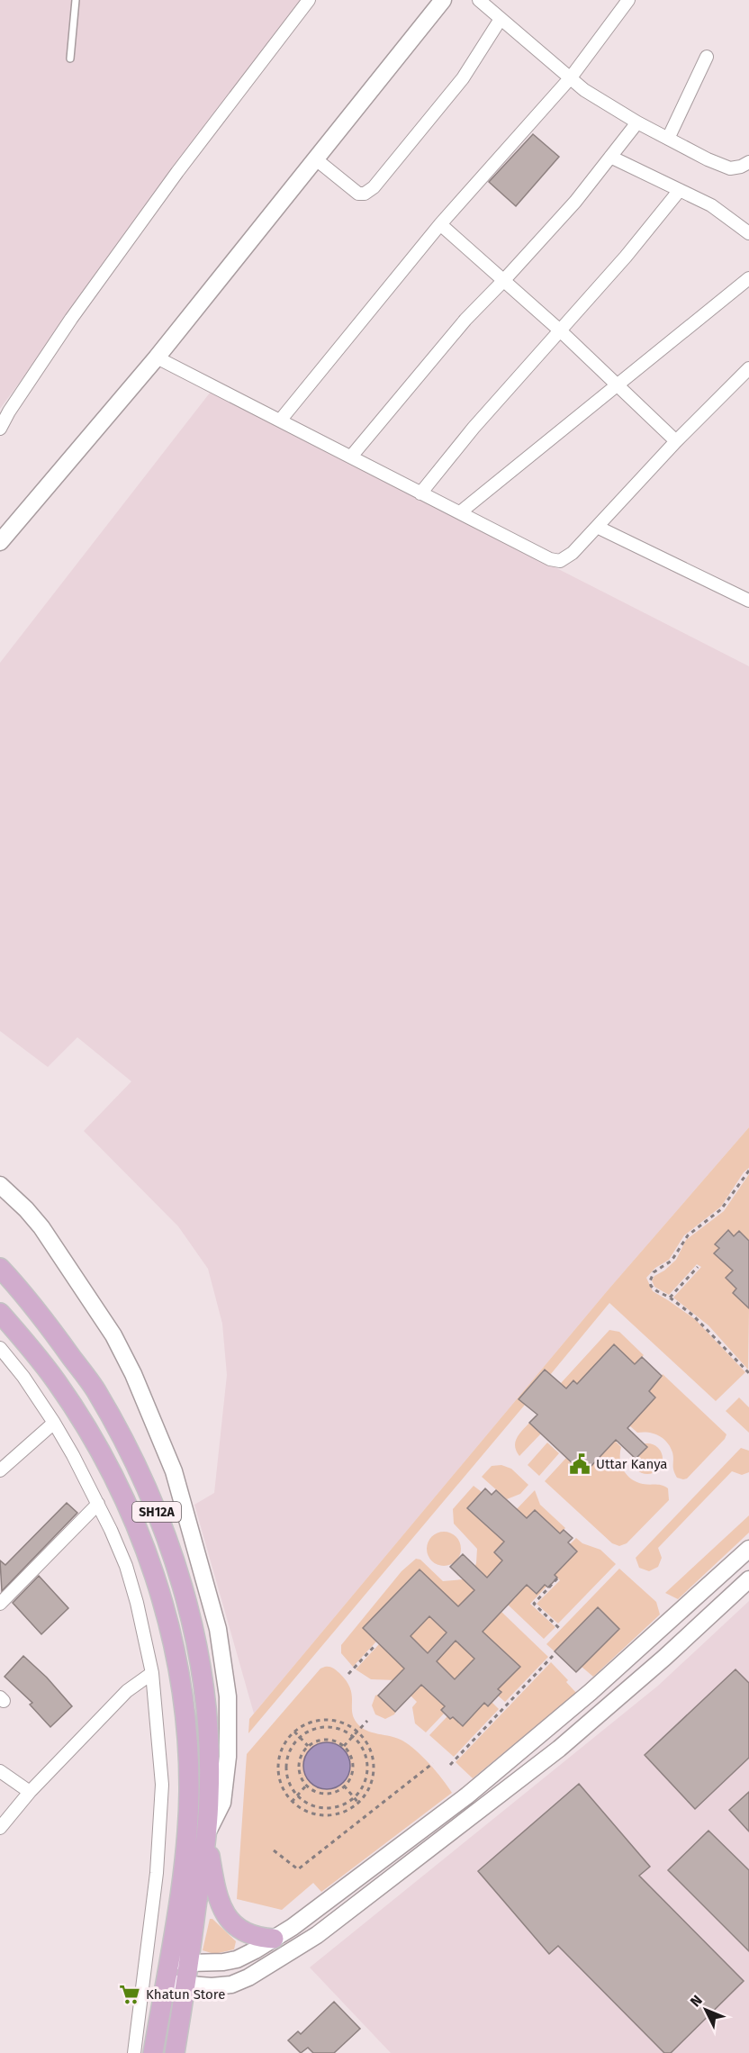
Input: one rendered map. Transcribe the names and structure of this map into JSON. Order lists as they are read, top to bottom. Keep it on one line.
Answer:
{"streets":{"main road":["SH12A"]},"places":{"public building":["Uttar Kanya"],"supermarket":["Khatun Store"]},"north":"top left"}
